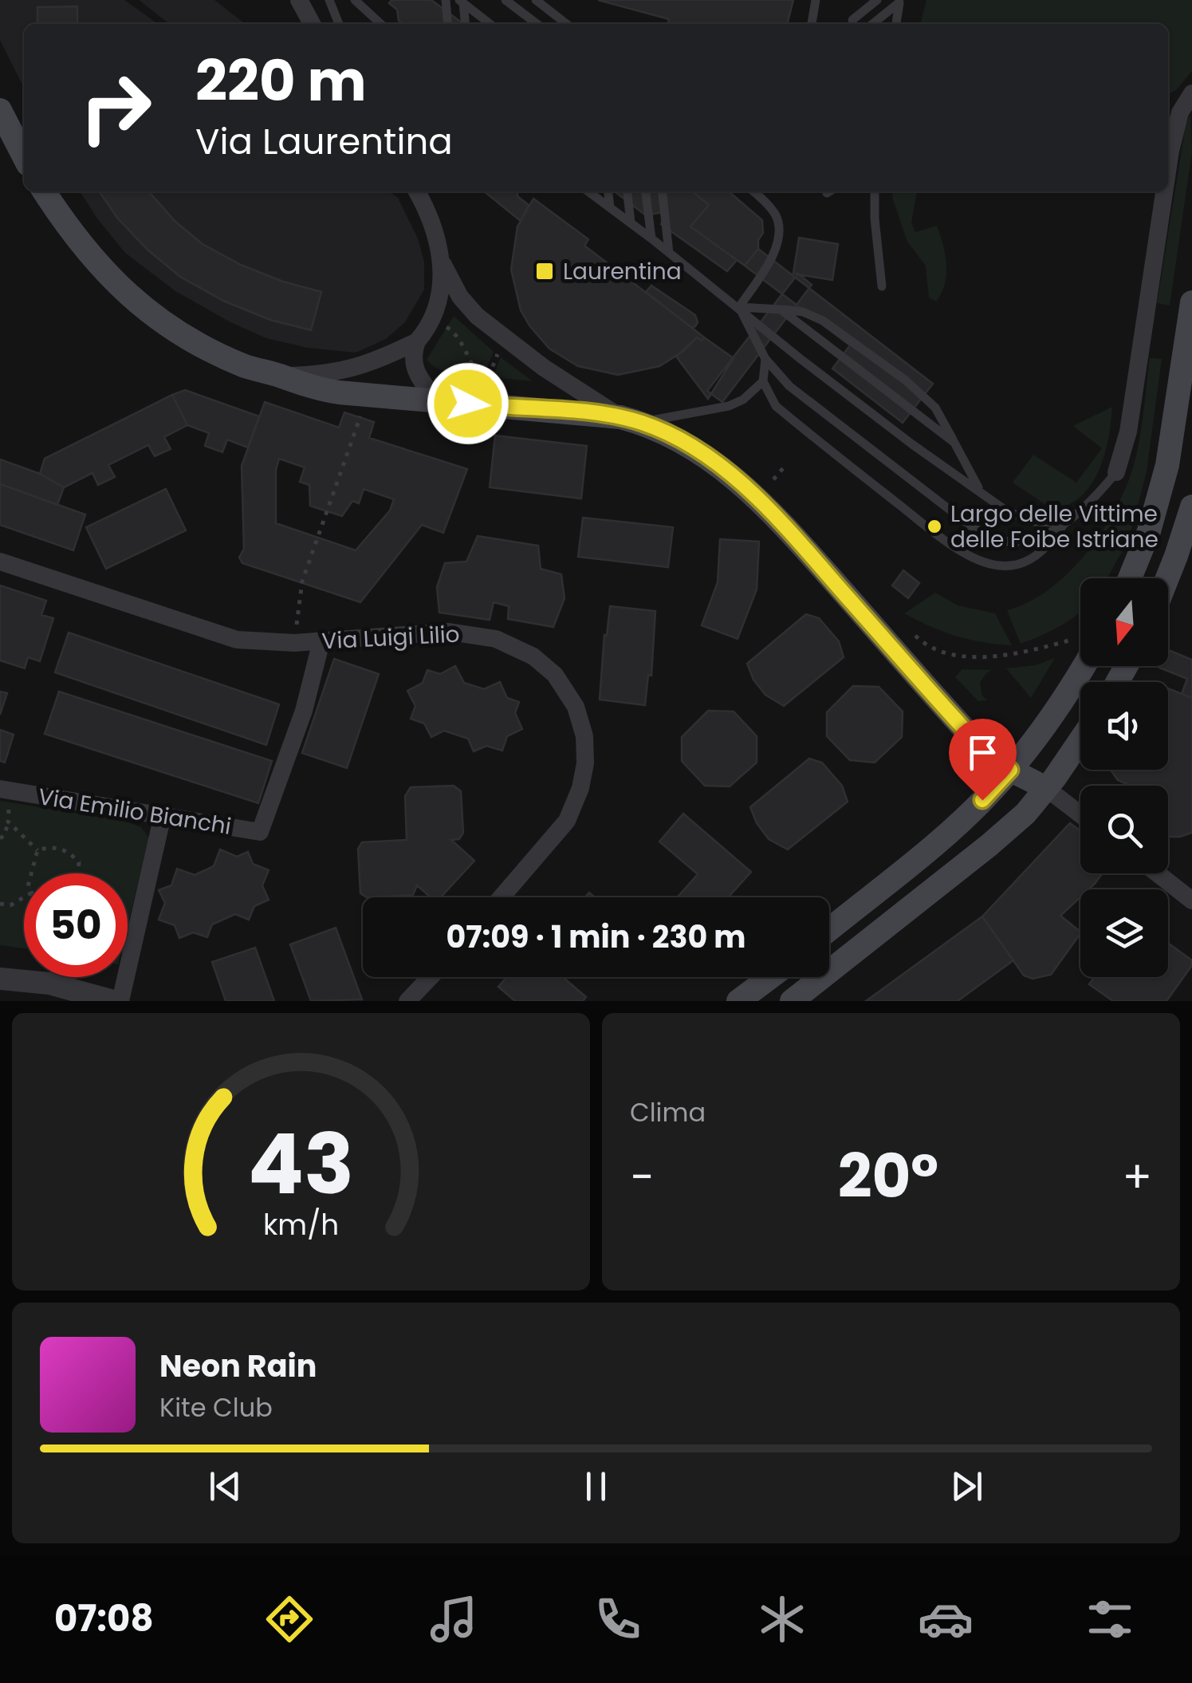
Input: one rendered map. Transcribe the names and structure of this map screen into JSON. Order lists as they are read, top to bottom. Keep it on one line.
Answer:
{"streets":{"street":["Via Luigi Lilio","Via Emilio Bianchi"]},"crossings":[["Via Luigi Lilio","Via Emilio Bianchi"]],"places":{"transit":["Laurentina"],"other":["Largo delle Vittime delle Foibe Istriane"]},"north":"bottom","page":{"turn":["220 m","Via Laurentina"],"limit":"50","trip":"07:09 · 1 min · 230 m","tile":"Clima","heat":["−","20°","+"],"song":["Neon Rain","Kite Club"],"tabs":"07:08","gauge":["43","km/h"]}}
